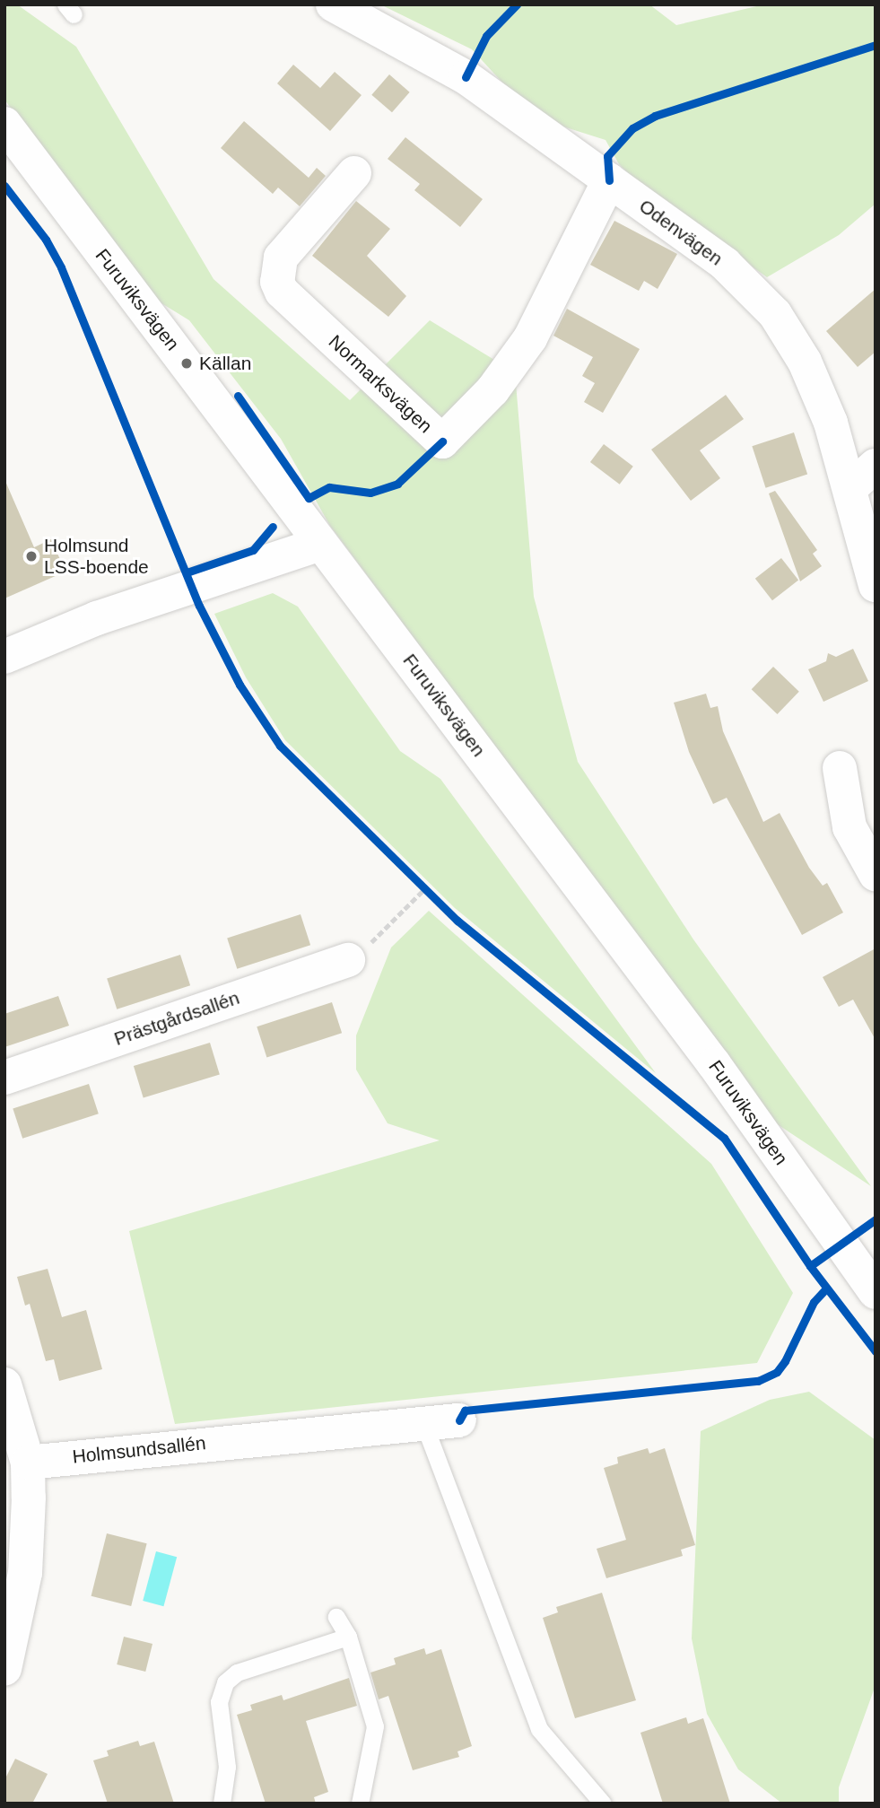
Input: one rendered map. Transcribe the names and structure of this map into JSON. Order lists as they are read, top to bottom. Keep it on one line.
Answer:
{"streets":{"street":["Odenvägen","Furuviksvägen","Normarksvägen","Prästgårdsallén","Holmsundsallén"]},"crossings":[["Odenvägen","Normarksvägen"]],"places":["Källan","Holmsund LSS-boende"]}
